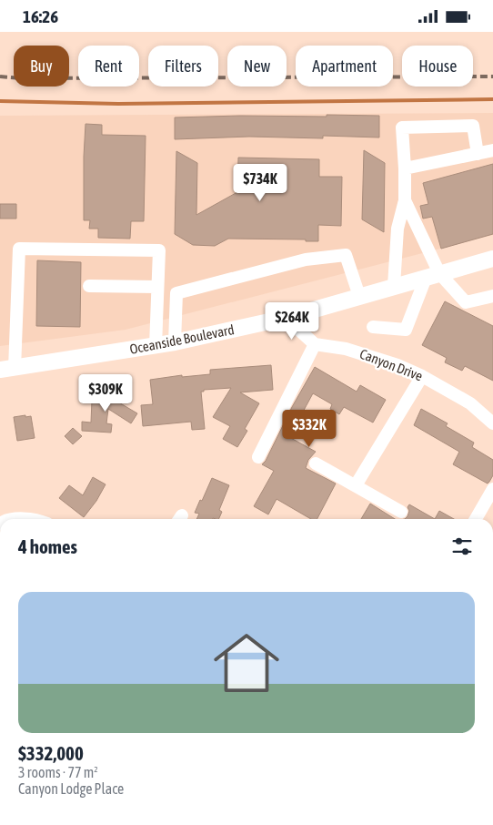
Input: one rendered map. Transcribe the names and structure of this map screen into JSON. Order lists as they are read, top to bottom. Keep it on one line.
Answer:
{"streets":{"main road":["Oceanside Boulevard"],"street":["Canyon Drive"]},"page":{"status":"16:26","chip":["Buy","Rent","Filters","New","Apartment","House"],"price":["$734K","$264K","$309K","$332K"],"heading":"4 homes","list":[{"name":"$332,000","note":"3 rooms · 77 m² · Canyon Lodge Place"}]}}
